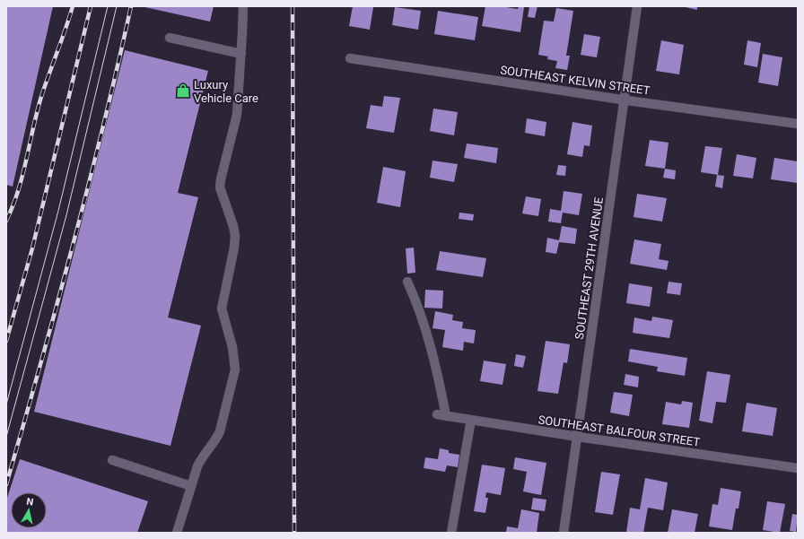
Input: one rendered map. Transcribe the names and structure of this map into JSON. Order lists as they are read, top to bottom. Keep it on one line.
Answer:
{"streets":{"street":["SOUTHEAST KELVIN STREET","SOUTHEAST 29TH AVENUE","SOUTHEAST BALFOUR STREET"]},"crossings":[["SOUTHEAST KELVIN STREET","SOUTHEAST 29TH AVENUE"],["SOUTHEAST 29TH AVENUE","SOUTHEAST BALFOUR STREET"]],"places":{"shop":["Luxury Vehicle Care"]},"north":"top"}
